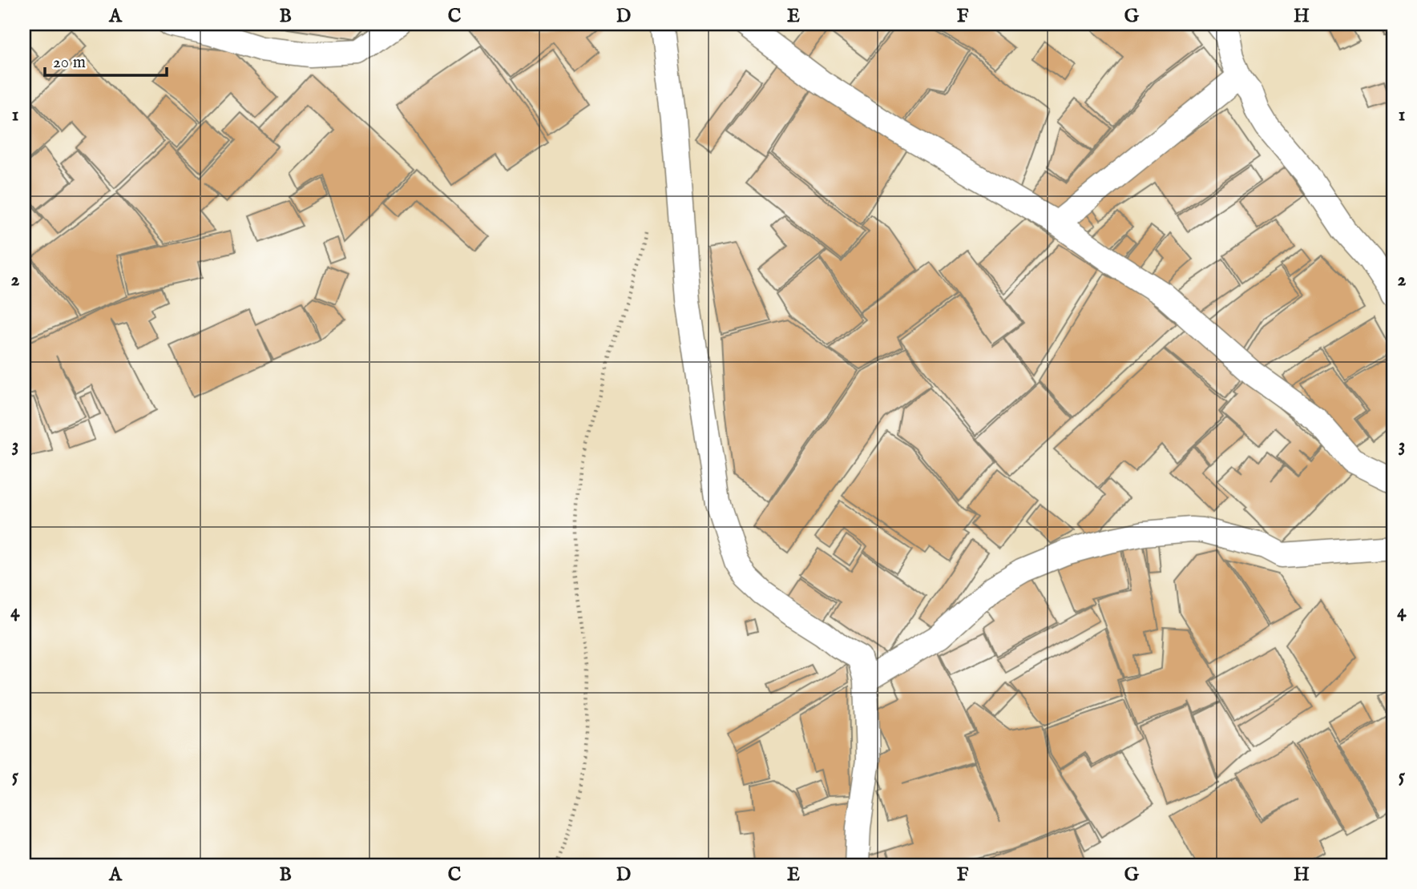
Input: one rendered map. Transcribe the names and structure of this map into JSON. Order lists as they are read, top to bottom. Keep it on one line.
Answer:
{"scale_bar":"20 m","grid":{"columns":["A","B","C","D","E","F","G","H"],"rows":["1","2","3","4","5"]}}
